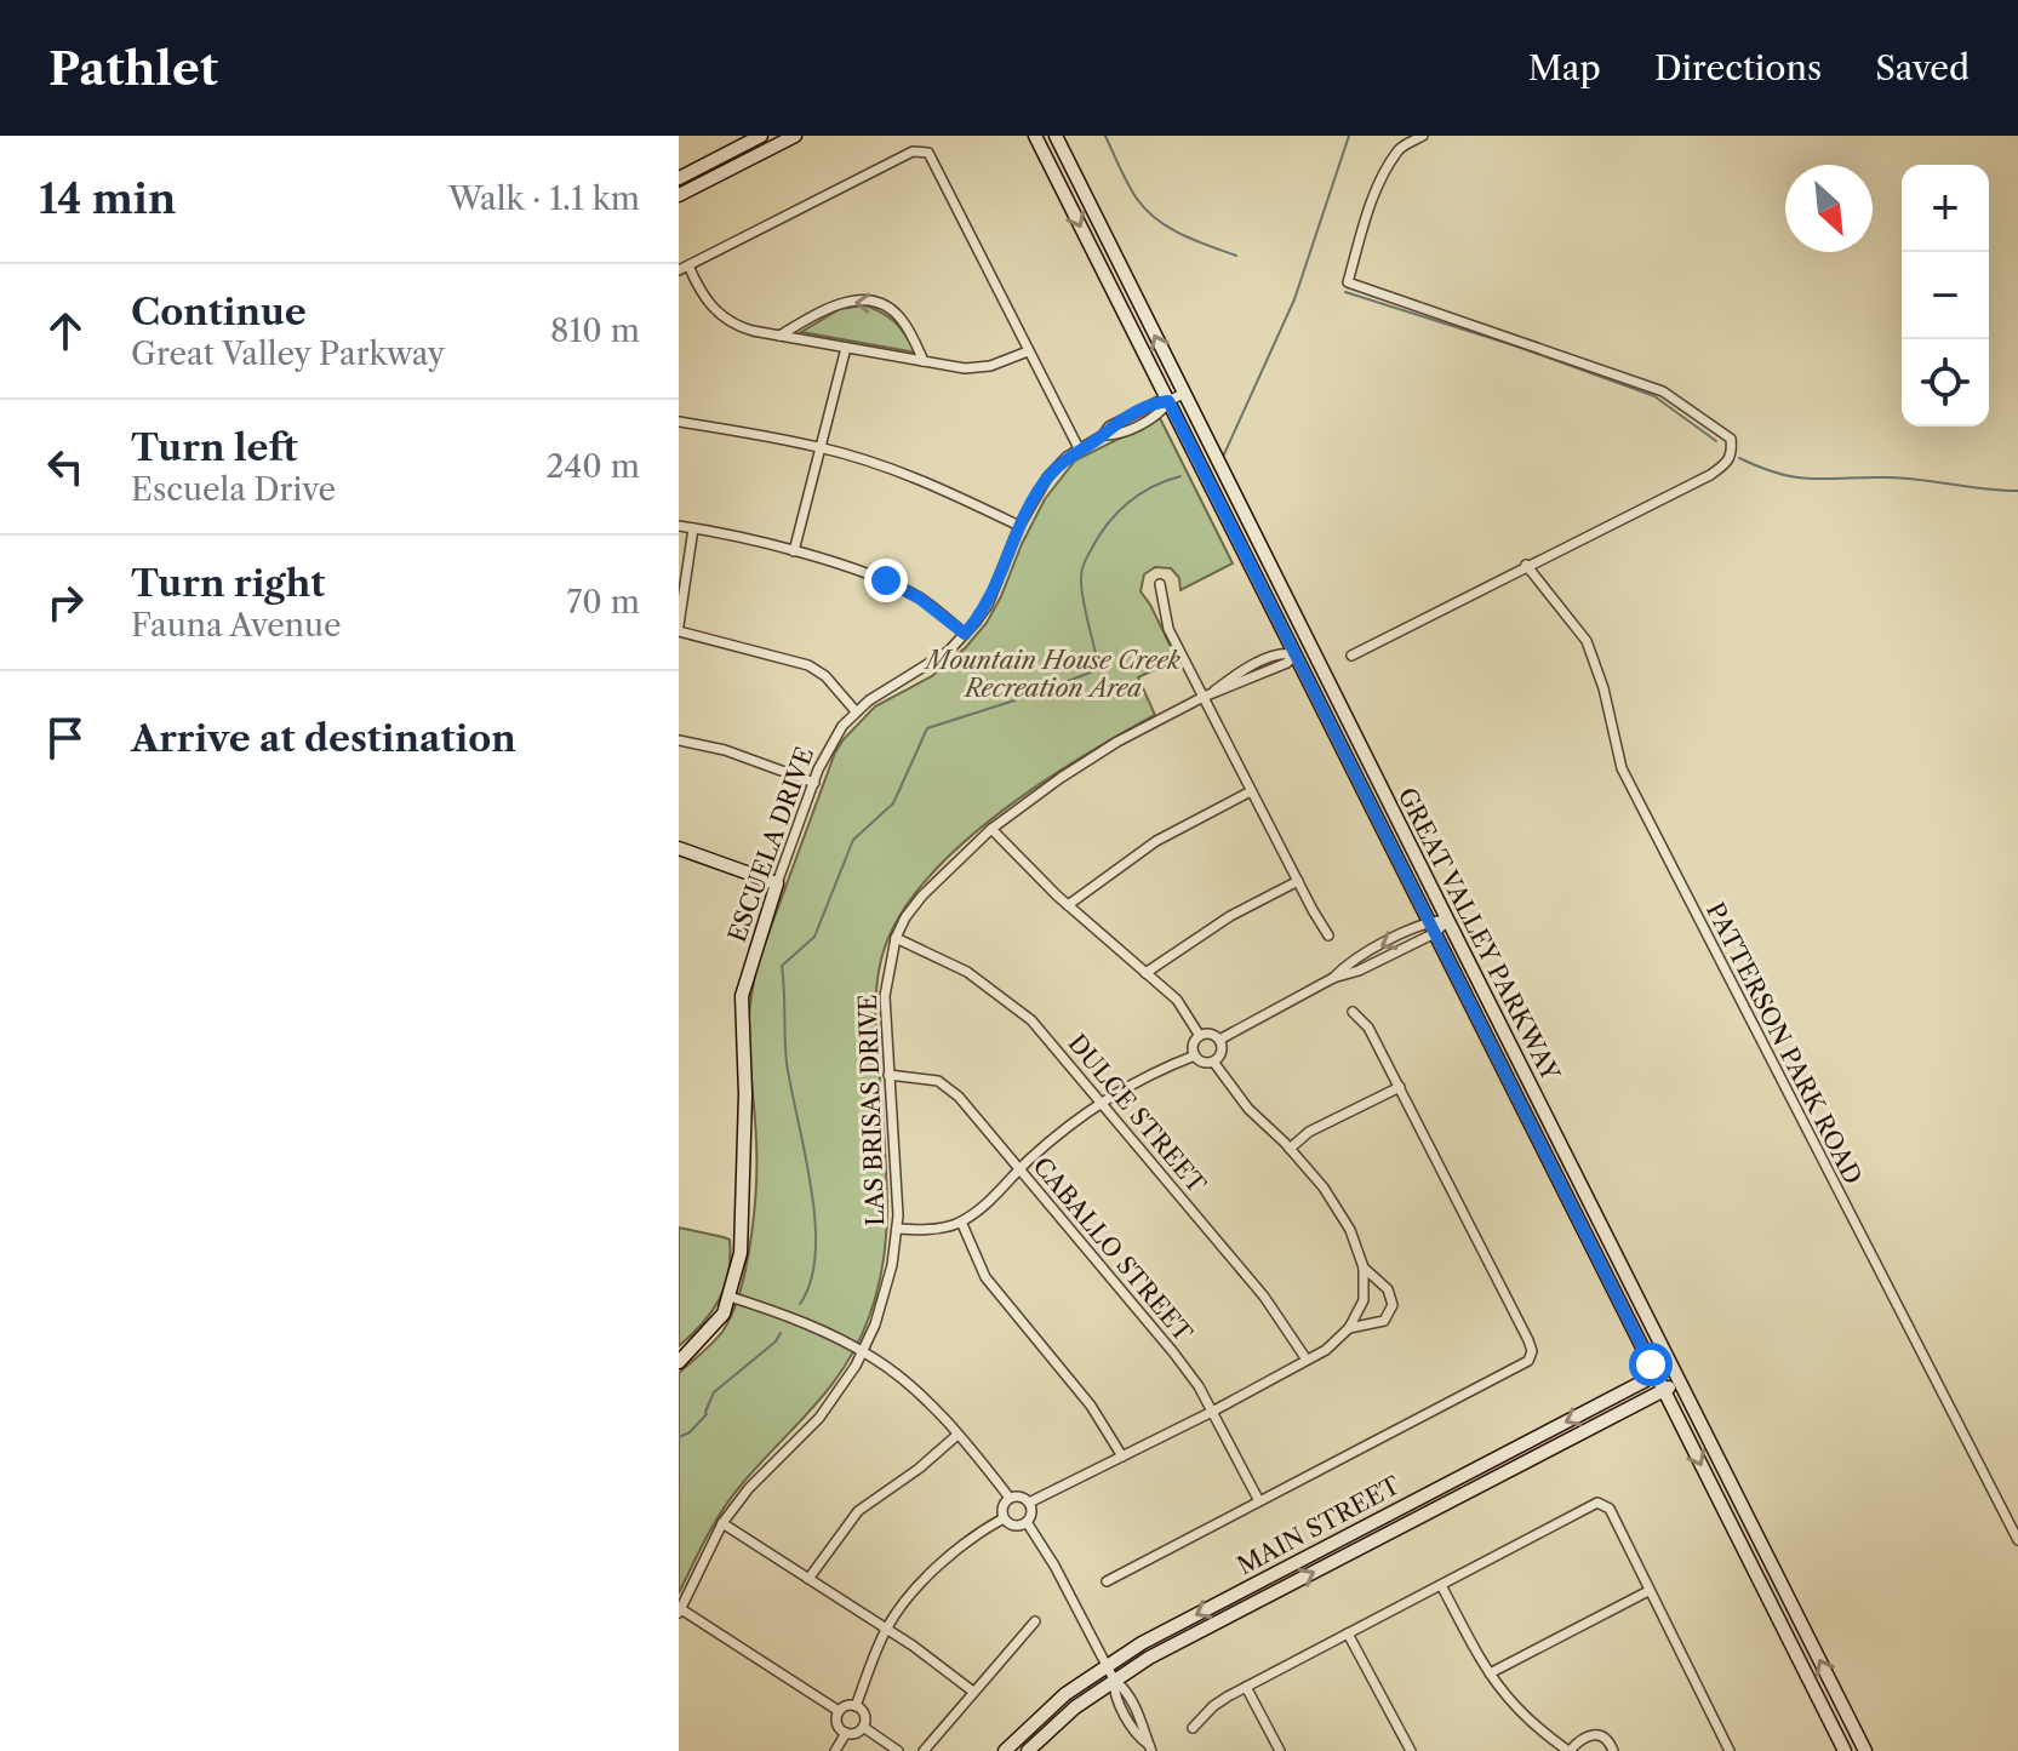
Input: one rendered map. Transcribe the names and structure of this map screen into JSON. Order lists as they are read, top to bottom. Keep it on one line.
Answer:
{"streets":{"main road":["ESCUELA DRIVE","GREAT VALLEY PARKWAY","MAIN STREET"],"street":["PATTERSON PARK ROAD","LAS BRISAS DRIVE","DULCE STREET","CABALLO STREET"]},"crossings":[["ESCUELA DRIVE","GREAT VALLEY PARKWAY"],["GREAT VALLEY PARKWAY","LAS BRISAS DRIVE"],["GREAT VALLEY PARKWAY","MAIN STREET"],["LAS BRISAS DRIVE","DULCE STREET"],["LAS BRISAS DRIVE","CABALLO STREET"]],"parks":["Mountain House Creek Recreation Area"],"north":"bottom right","page":{"header":"Pathlet","nav":["Map","Directions","Saved"],"heading":["14 min","Walk · 1.1 km"],"map_buttons":["+","−"],"list":[["Continue","Great Valley Parkway","810 m"],["Turn left","Escuela Drive","240 m"],["Turn right","Fauna Avenue","70 m"],"Arrive at destination"]}}
